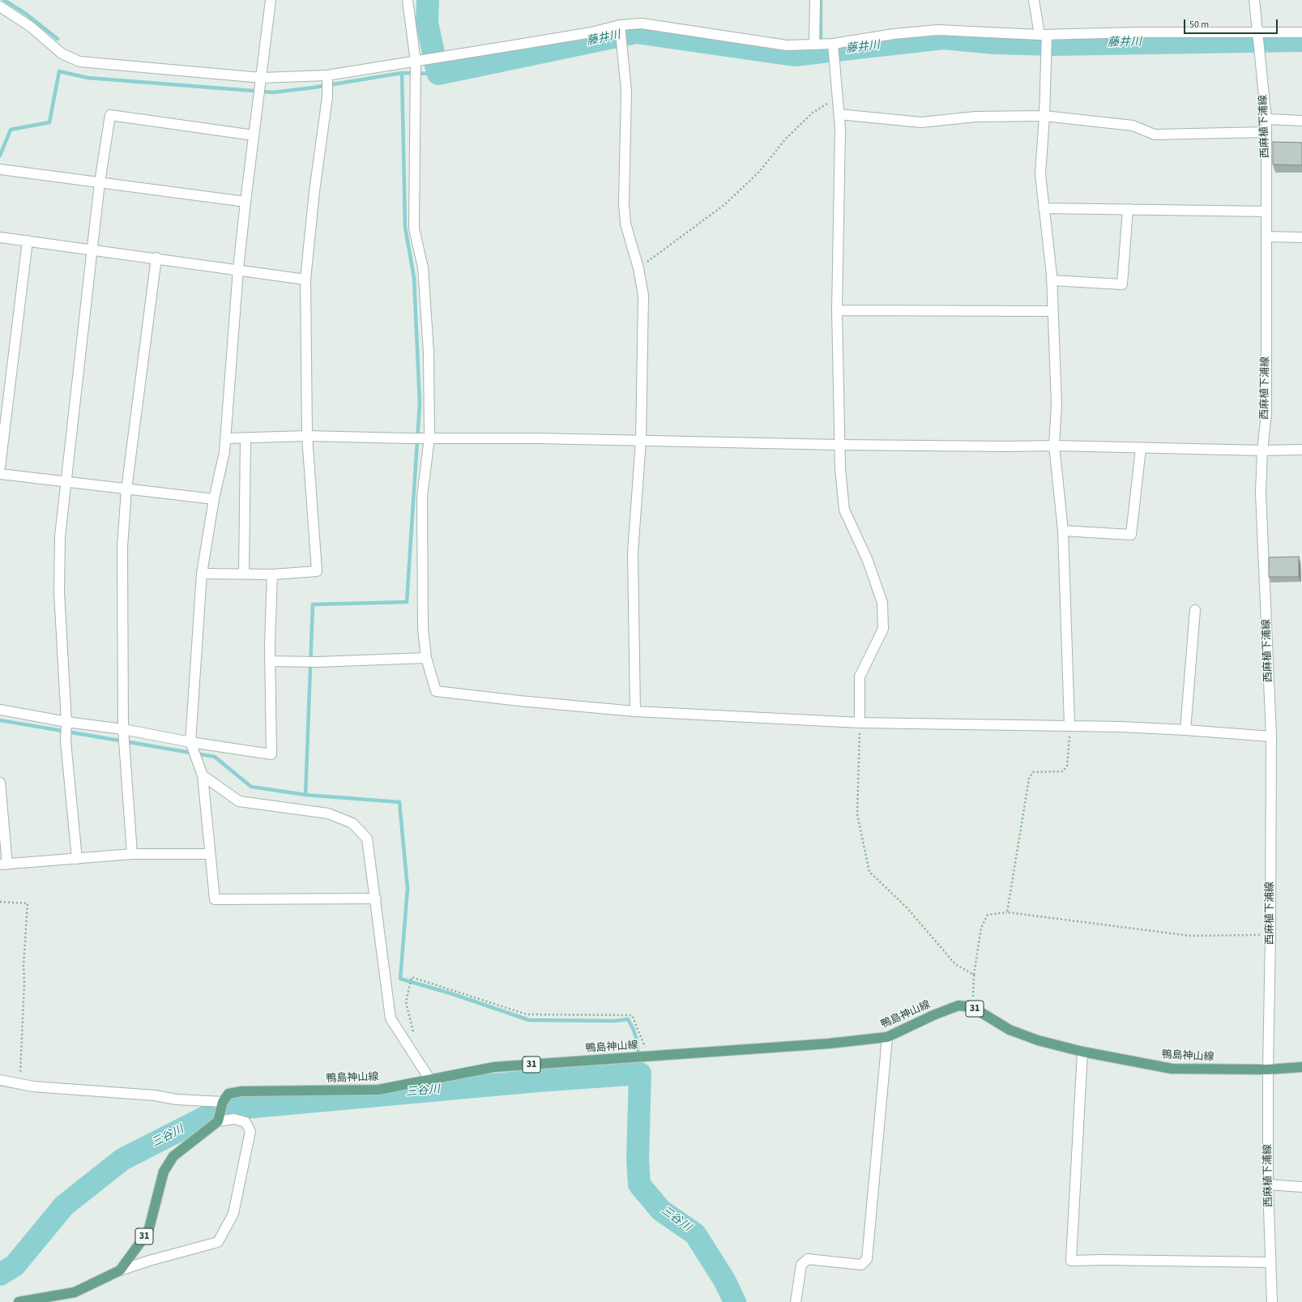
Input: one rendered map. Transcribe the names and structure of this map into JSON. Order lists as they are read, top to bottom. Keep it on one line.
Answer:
{"streets":{"main road":["31","鴨島神山線"],"street":["西麻植下浦線"]},"crossings":[["西麻植下浦線","鴨島神山線"]],"water":["藤井川","三谷川"],"scale_bar":"50 m"}
